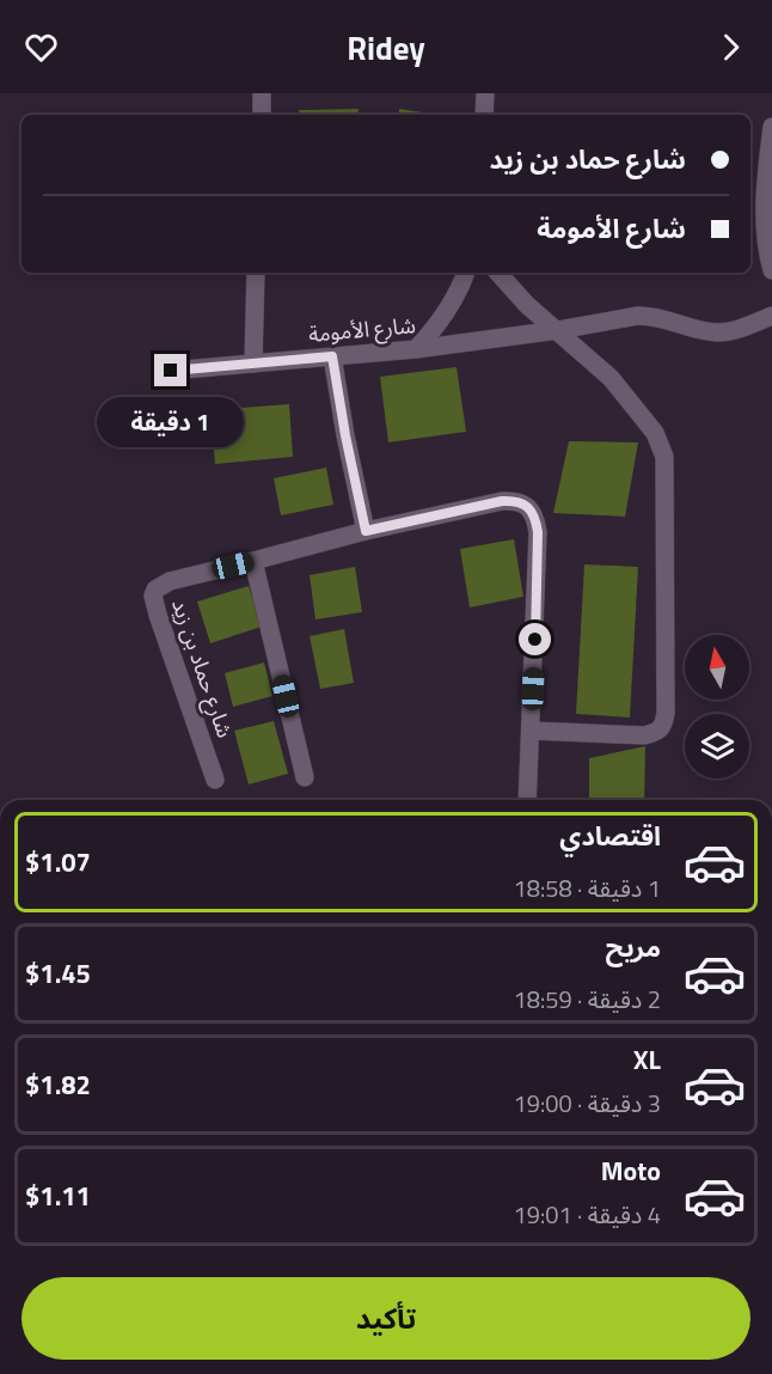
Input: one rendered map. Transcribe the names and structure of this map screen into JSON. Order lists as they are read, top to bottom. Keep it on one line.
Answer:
{"streets":{"street":["شارع الأمومة","شارع حماد بن زيد"]},"north":"top","page":{"header":"Ridey","banner":["شارع حماد بن زيد","شارع الأمومة"],"bubble":"1 دقيقة","list":[{"name":"اقتصادي","note":"1 دقيقة · 18:58","value":"$1.07"},{"name":"مريح","note":"2 دقيقة · 18:59","value":"$1.45"},{"name":"XL","note":"3 دقيقة · 19:00","value":"$1.82"},{"name":"Moto","note":"4 دقيقة · 19:01","value":"$1.11"}],"buttons":"تأكيد"}}
